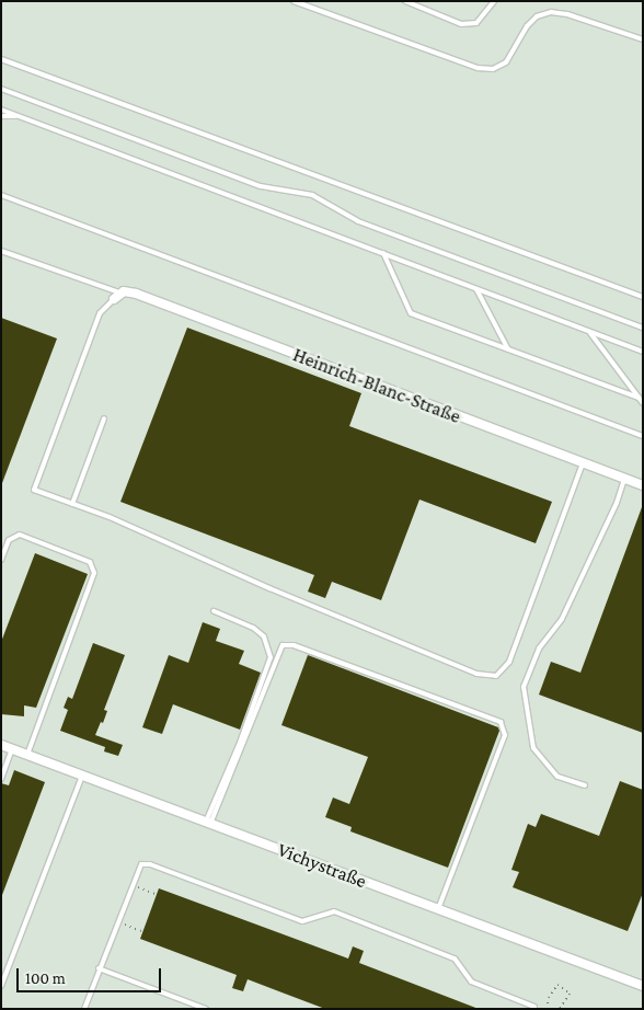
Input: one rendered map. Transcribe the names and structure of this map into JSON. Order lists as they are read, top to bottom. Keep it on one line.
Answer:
{"streets":{"street":["Heinrich-Blanc-Straße","Vichystraße"]},"scale_bar":"100 m"}
